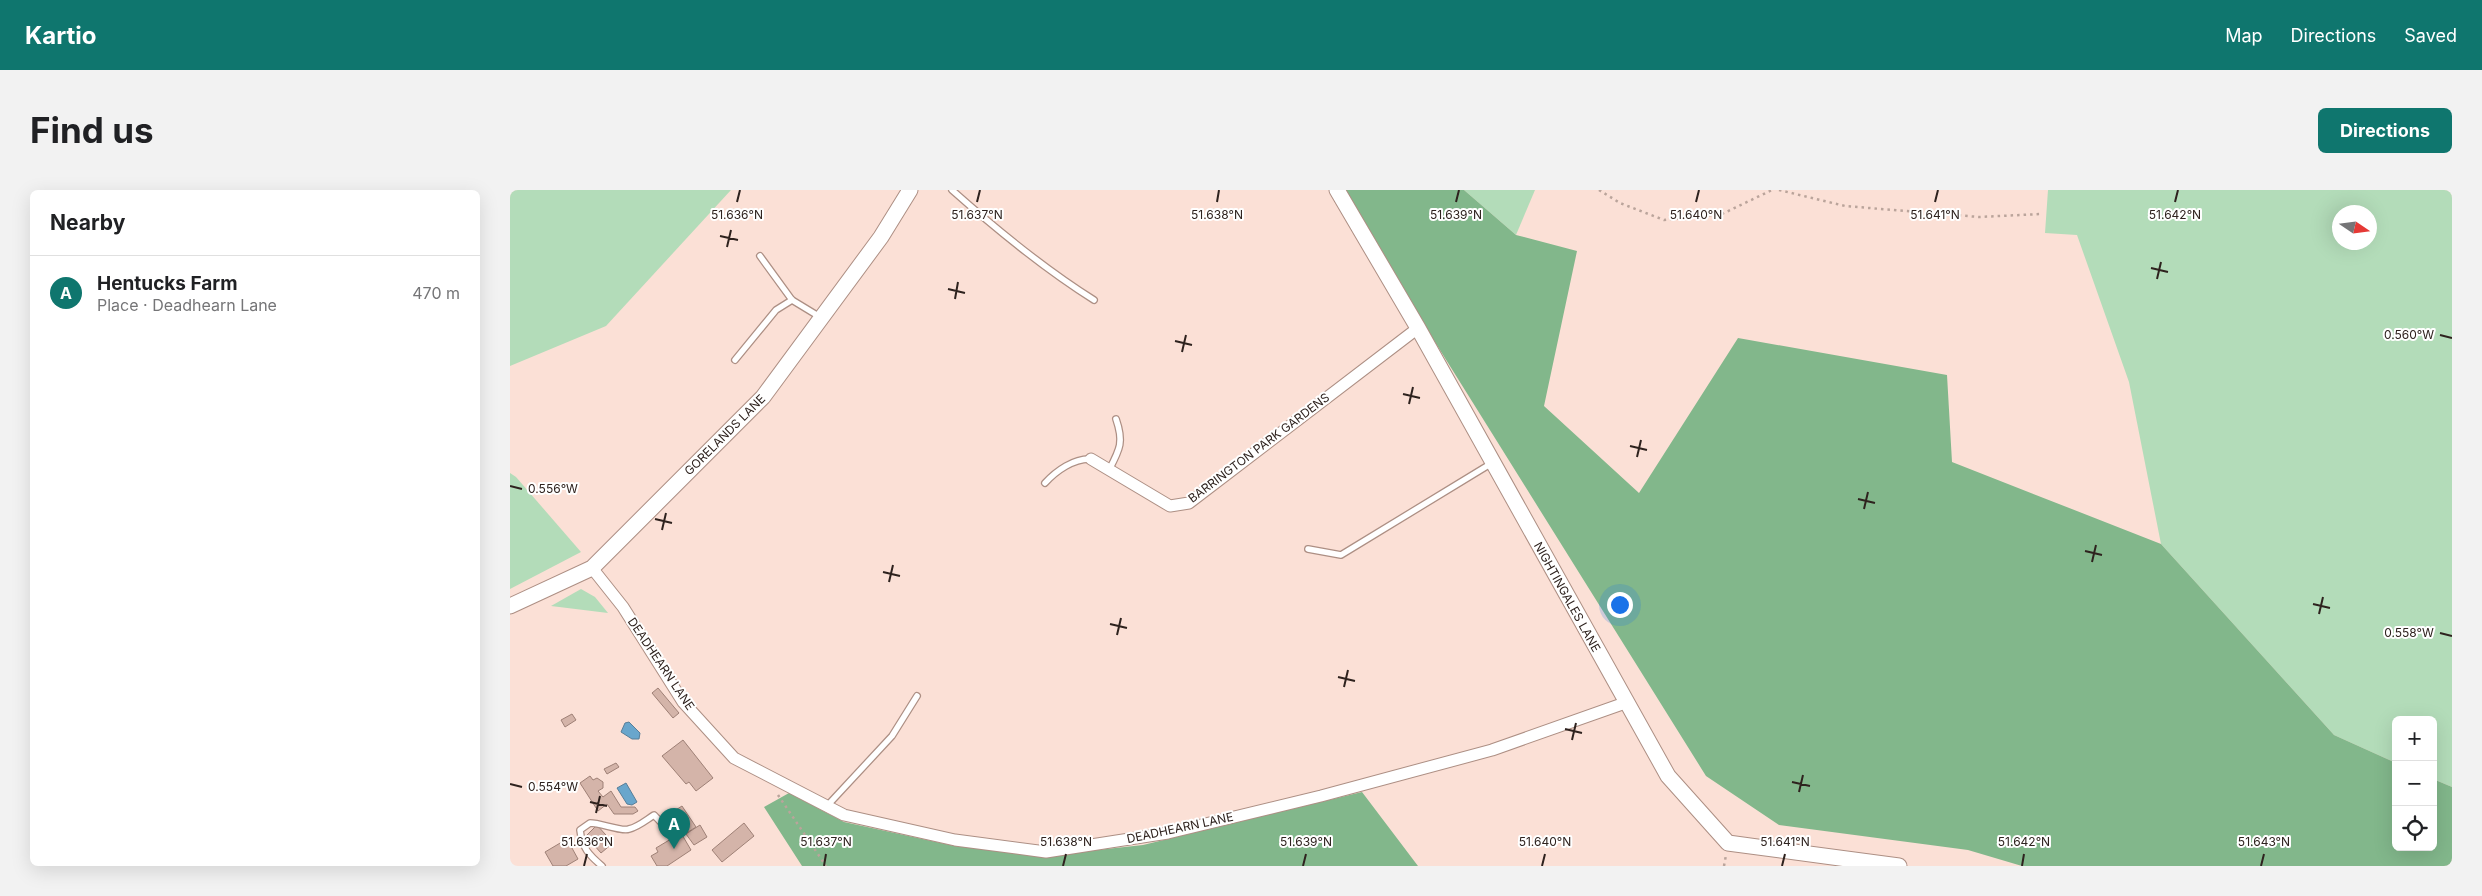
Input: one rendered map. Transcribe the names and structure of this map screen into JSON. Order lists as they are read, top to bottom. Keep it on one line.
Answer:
{"streets":{"main road":["GORELANDS LANE","NIGHTINGALES LANE"],"street":["BARRINGTON PARK GARDENS","DEADHEARN LANE"]},"crossings":[["GORELANDS LANE","DEADHEARN LANE"],["BARRINGTON PARK GARDENS","NIGHTINGALES LANE"],["NIGHTINGALES LANE","DEADHEARN LANE"]],"north":"right","page":{"header":"Kartio","nav":["Map","Directions","Saved"],"buttons":"Directions","title":"Find us","heading":"Nearby","list":[{"mark":"A","name":"Hentucks Farm","note":"Place · Deadhearn Lane","value":"470 m"}],"map_buttons":["+","−"],"pins":"A"},"coordinates":["51.636°N","51.637°N","51.638°N","51.639°N","51.640°N","51.641°N","51.642°N","0.560°W","0.556°W","0.558°W","0.554°W","51.643°N"]}
